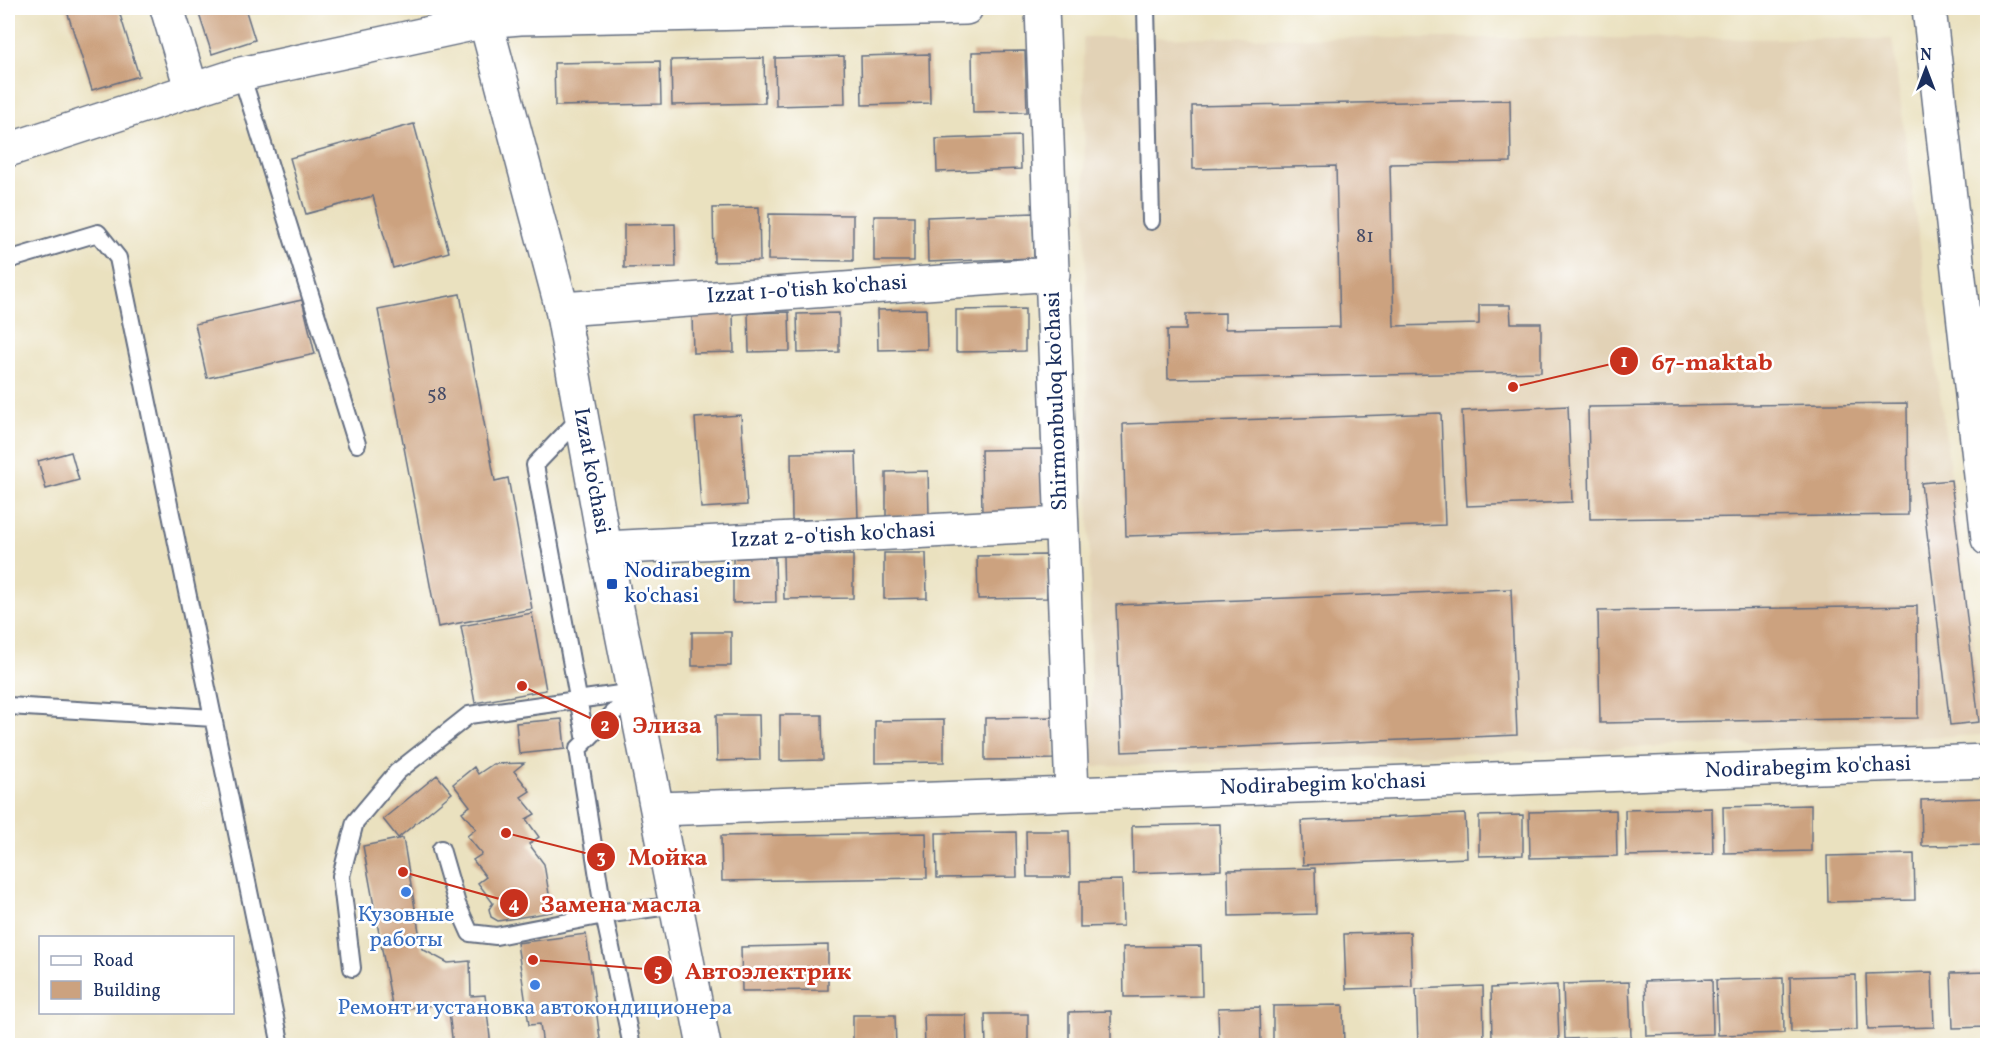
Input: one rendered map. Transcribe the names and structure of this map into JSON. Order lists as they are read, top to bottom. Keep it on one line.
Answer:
{"streets":{"street":["Izzat 1-o'tish ko'chasi","Shirmonbuloq ko'chasi","Izzat ko'chasi","Izzat 2-o'tish ko'chasi","Nodirabegim ko'chasi"]},"crossings":[["Izzat 1-o'tish ko'chasi","Shirmonbuloq ko'chasi"],["Izzat 1-o'tish ko'chasi","Izzat ko'chasi"],["Shirmonbuloq ko'chasi","Izzat 2-o'tish ko'chasi"],["Shirmonbuloq ko'chasi","Nodirabegim ko'chasi"],["Izzat ko'chasi","Izzat 2-o'tish ko'chasi"],["Izzat ko'chasi","Nodirabegim ko'chasi"]],"places":{"other":["67-maktab","Элиза","Мойка","Замена масла","Кузовные работы","Автоэлектрик","Ремонт и установка автокондиционера"],"transit":["Nodirabegim ko'chasi"]},"house_numbers":["81","58"],"legend":["Road","Building"],"north":"top"}
